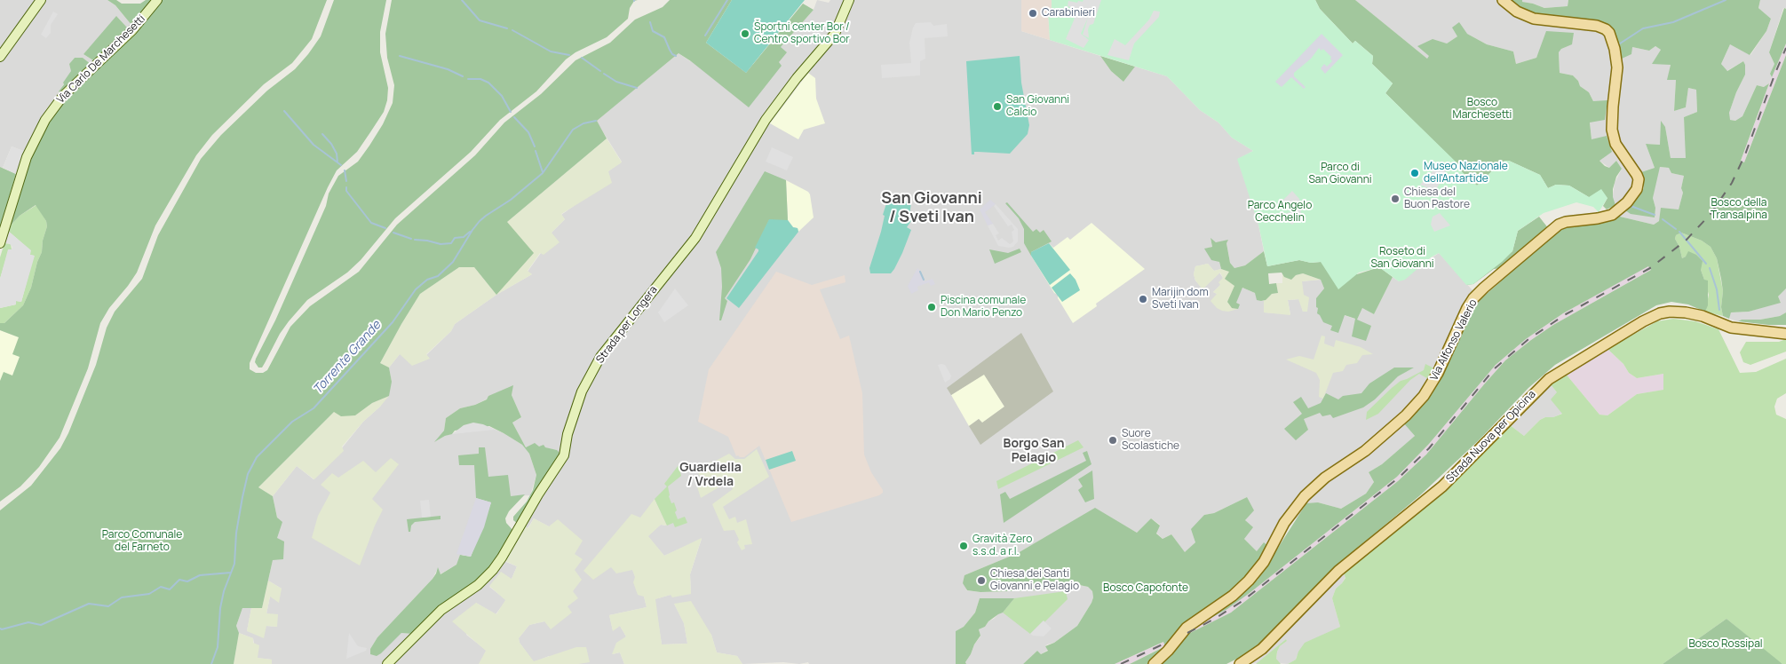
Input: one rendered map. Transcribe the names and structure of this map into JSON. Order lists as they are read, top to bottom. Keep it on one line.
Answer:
{"streets":{"main road":["Via Alfonso Valerio","Strada Nuova per Opicina"],"street":["Via Carlo De Marchesetti","Strada per Longera"]},"districts":["San Giovanni / Sveti Ivan","Borgo San Pelagio","Guardiella / Vrdela"],"water":["Torrente Grande"],"parks":["Bosco Marchesetti","Parco di San Giovanni","Bosco della Transalpina","Parco Angelo Cecchelin","Roseto di San Giovanni","Parco Comunale del Farneto","Bosco Capofonte","Bosco Rossipal"],"places":["Carabinieri","Športni center Bor / Centro sportivo Bor","San Giovanni Calcio","Museo Nazionale dell'Antartide","Chiesa del Buon Pastore","Marijin dom Sveti Ivan","Piscina comunale Don Mario Penzo","Suore Scolastiche","Gravità Zero s.s.d. a r.l.","Chiesa dei Santi Giovanni e Pelagio"]}
